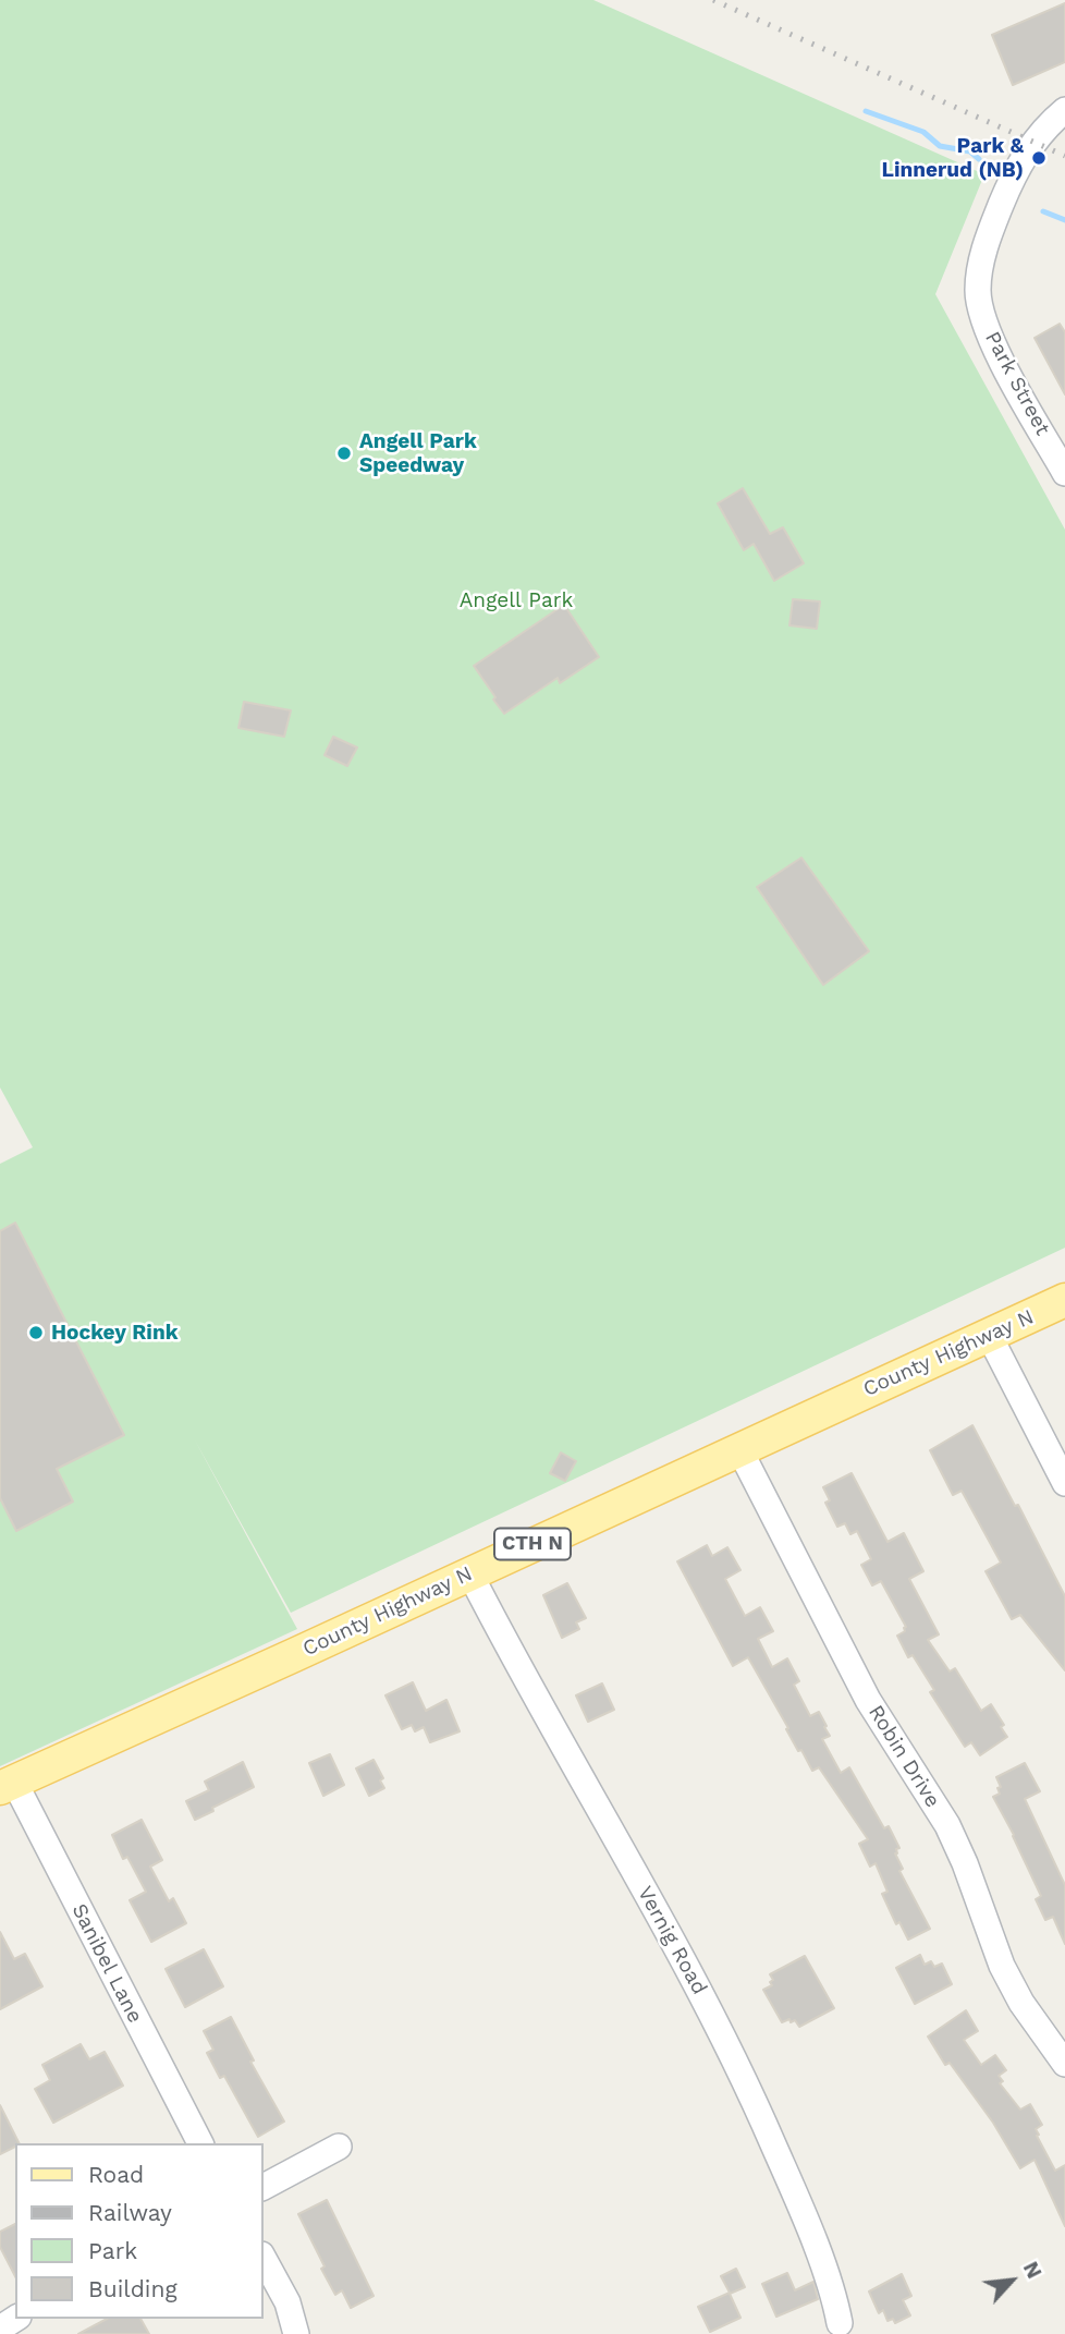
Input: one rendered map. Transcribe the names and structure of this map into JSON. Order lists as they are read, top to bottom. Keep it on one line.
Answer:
{"streets":{"main road":["County Highway N","CTH N"],"street":["Park Street","Robin Drive","Vernig Road","Sanibel Lane"]},"crossings":[["County Highway N","Robin Drive"],["County Highway N","Vernig Road"],["County Highway N","Sanibel Lane"]],"parks":["Angell Park"],"places":["Park & Linnerud (NB)","Angell Park Speedway","Hockey Rink"],"legend":["Road","Railway","Park","Building"],"north":"top right"}
